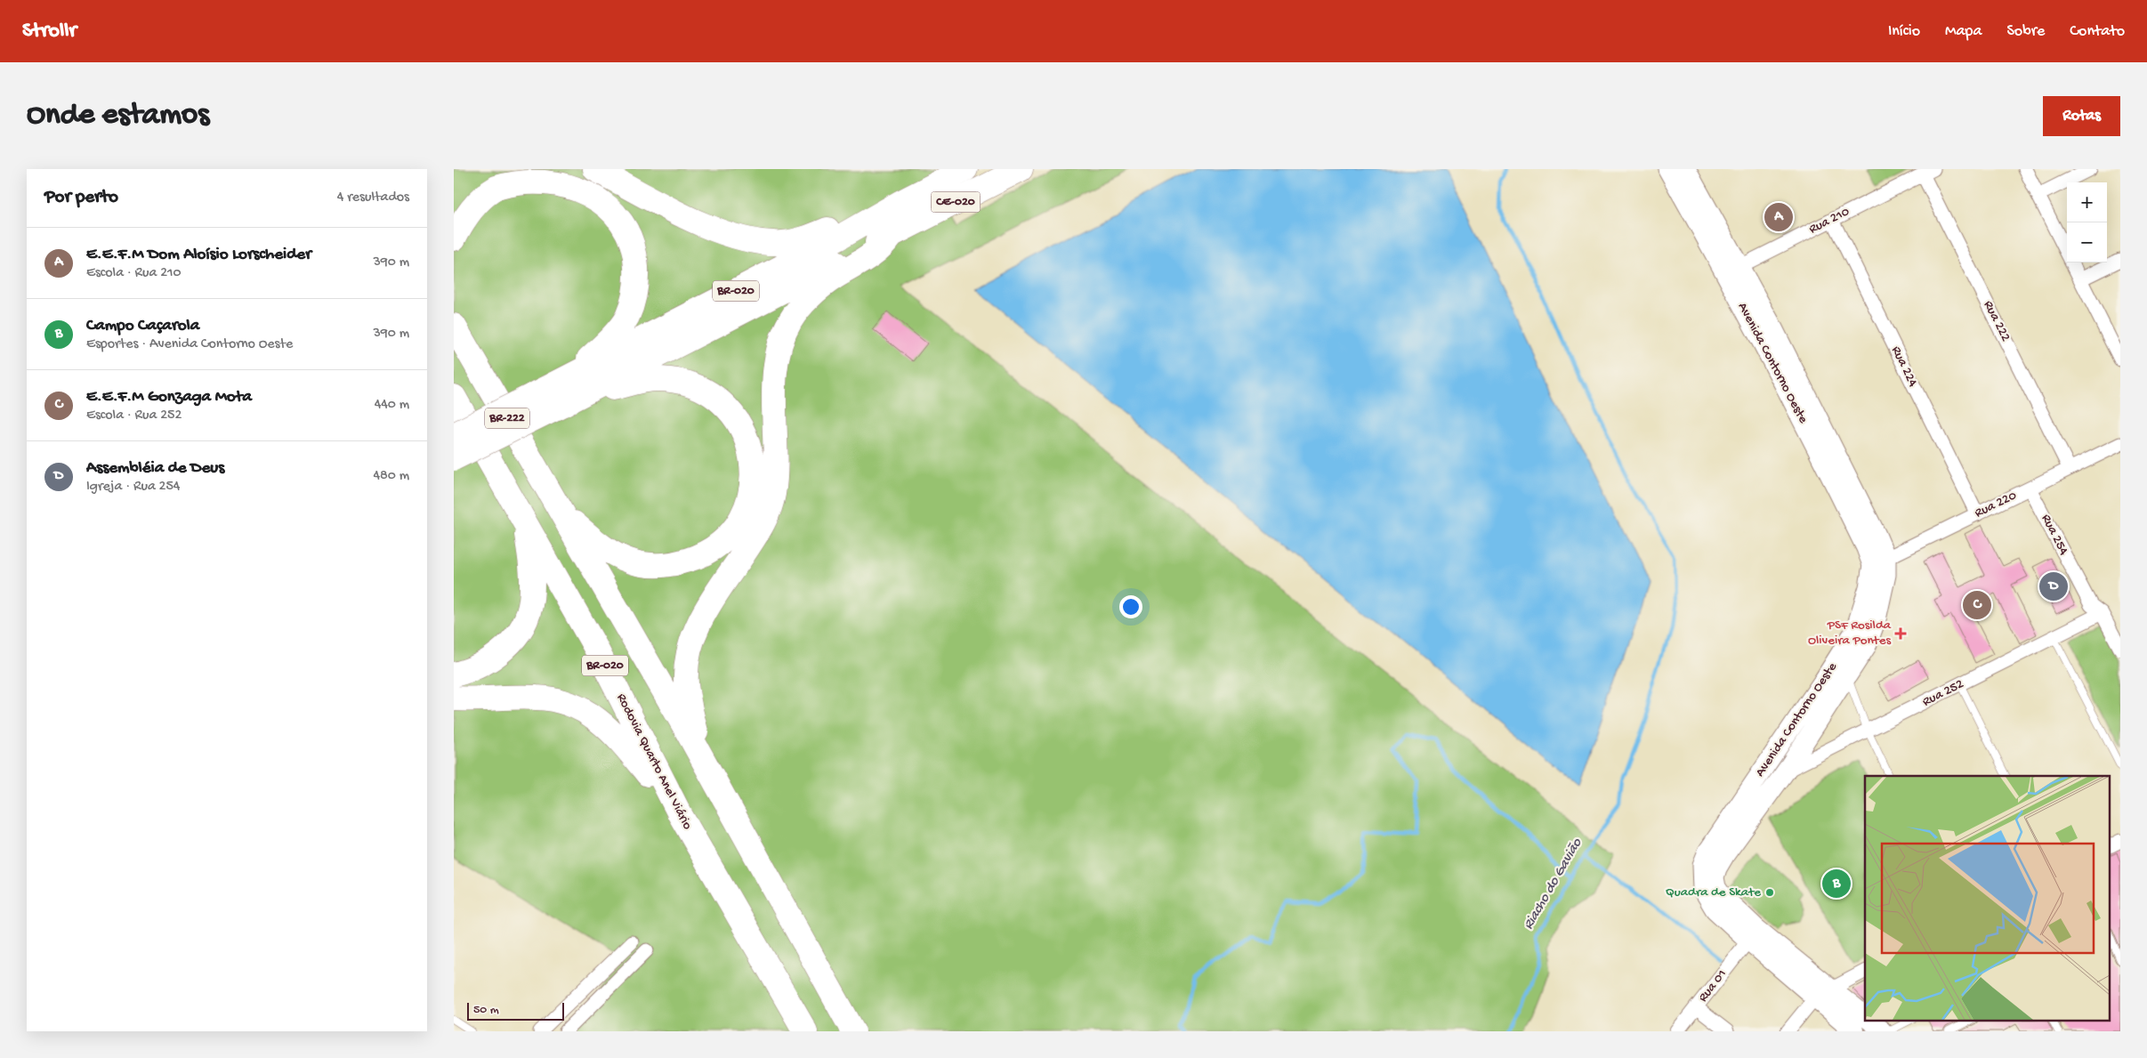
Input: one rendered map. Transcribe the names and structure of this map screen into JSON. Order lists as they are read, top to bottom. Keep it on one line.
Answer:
{"streets":{"highway":["CE-020","BR-020","BR-222","Rodovia Quarto Anel Viário"],"street":["Rua 210","Rua 222","Avenida Contorno Oeste","Rua 224","Rua 220","Rua 254","Rua 252","Rua 01"]},"crossings":[["CE-020","BR-020"],["Rua 210","Rua 222"],["Rua 210","Avenida Contorno Oeste"],["Rua 210","Rua 224"],["BR-020","BR-222"],["Rua 222","Rua 220"],["Avenida Contorno Oeste","Rua 220"],["Avenida Contorno Oeste","Rua 252"],["Avenida Contorno Oeste","Rua 01"],["Rua 224","Rua 220"],["Rua 220","Rua 254"],["Rua 254","Rua 252"]],"water":["Riacho do Gavião"],"places":{"health":["PSF Rosilda Oliveira Pontes"],"other":["Quadra de Skate"]},"scale_bar":"50 m","page":{"header":"Strollr","nav":["Início","Mapa","Sobre","Contato"],"buttons":"Rotas","title":"Onde estamos","heading":["Por perto","4 resultados"],"map_buttons":["+","−"],"pins":["A","D","C","B"],"list":[{"mark":"A","name":"E.E.F.M Dom Aloísio Lorscheider","note":"Escola · Rua 210","value":"390 m"},{"mark":"B","name":"Campo Caçarola","note":"Esportes · Avenida Contorno Oeste","value":"390 m"},{"mark":"C","name":"E.E.F.M Gonzaga Mota","note":"Escola · Rua 252","value":"440 m"},{"mark":"D","name":"Assembléia de Deus","note":"Igreja · Rua 254","value":"480 m"}],"scale":"50 m"}}
